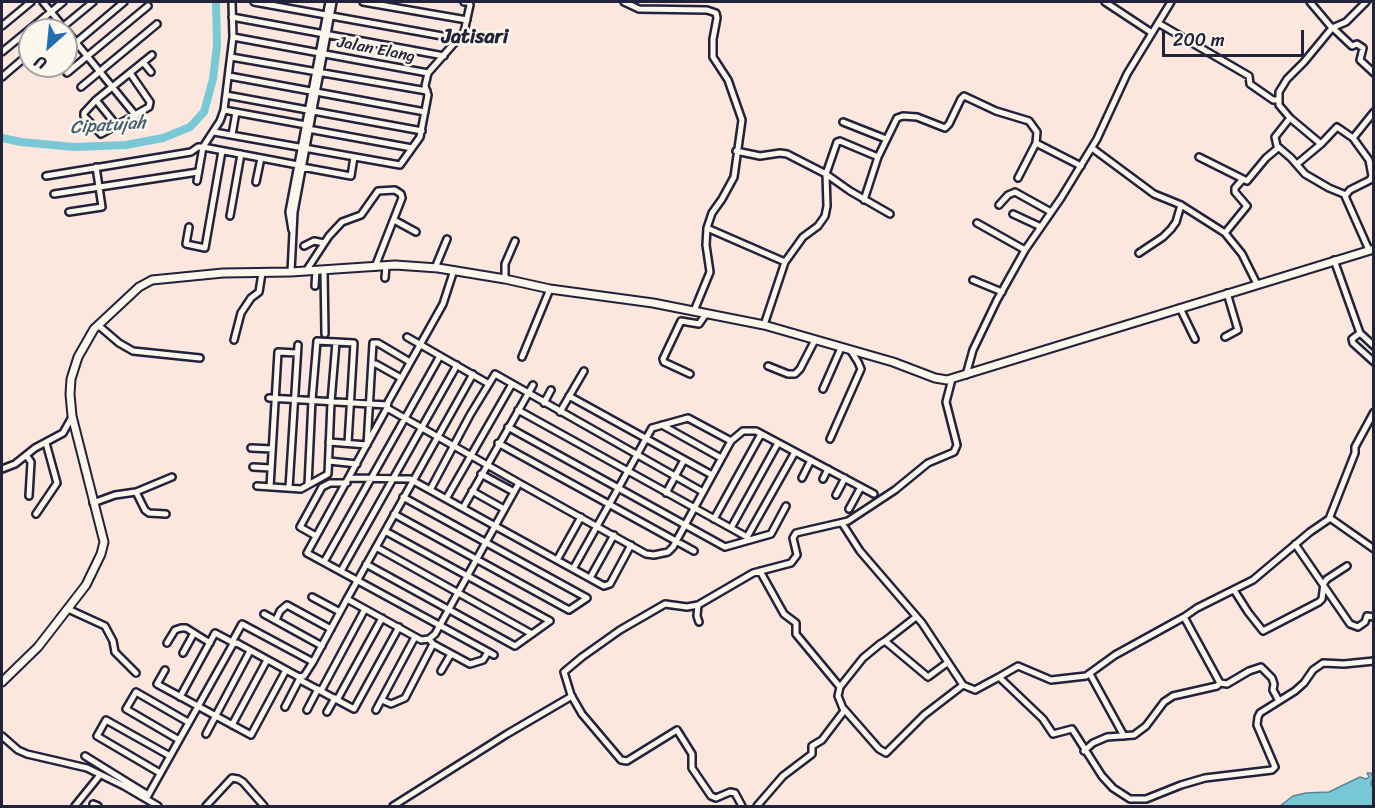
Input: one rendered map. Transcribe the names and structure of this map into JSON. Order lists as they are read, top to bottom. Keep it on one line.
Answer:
{"streets":{"street":["Jalan Elang"]},"districts":["Jatisari"],"water":["Cipatujah"],"scale_bar":"200 m","north":"bottom left"}
